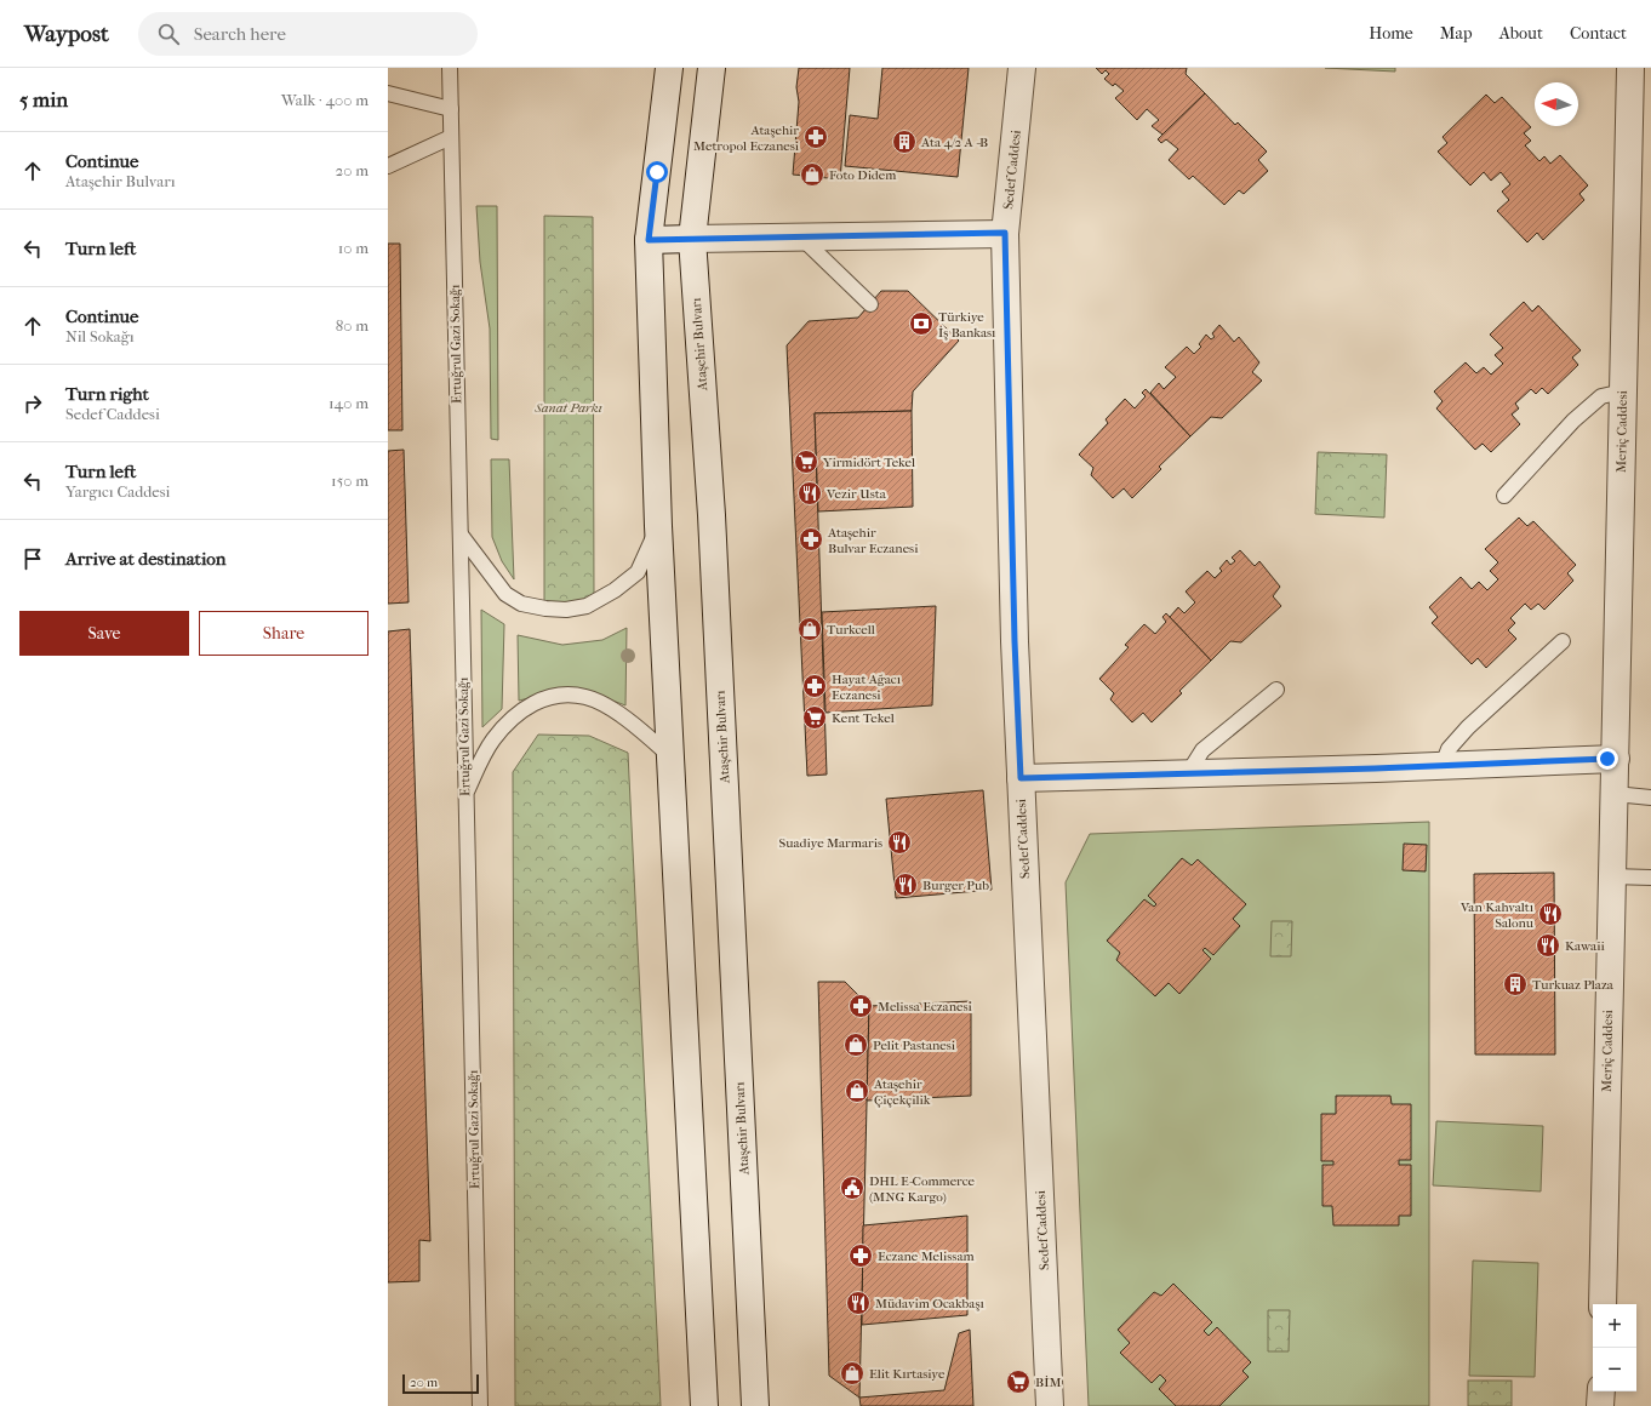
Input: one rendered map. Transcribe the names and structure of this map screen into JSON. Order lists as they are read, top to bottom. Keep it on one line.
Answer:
{"streets":{"street":["Sedef Caddesi","Ataşehir Bulvarı","Meriç Caddesi"],"lane":["Ertuğrul Gazi Sokağı"]},"parks":["Sanat Parkı"],"places":{"pharmacy":["Ataşehir Metropol Eczanesi","Ataşehir Bulvar Eczanesi","Hayat Ağacı Eczanesi","Melissa Eczanesi","Eczane Melissam"],"building":["Ata 4/2 A -B","Turkuaz Plaza"],"shop":["Foto Didem","Turkcell","Pelit Pastanesi","Ataşehir Çiçekçilik","Elit Kırtasiye"],"bank":["Türkiye İş Bankası"],"supermarket":["Yirmidört Tekel","Kent Tekel","BİM"],"restaurant":["Vezir Usta","Suadiye Marmaris","Burger Pub","Van Kahvaltı Salonu","Kawaii","Müdavim Ocakbaşı"],"public building":["DHL E-Commerce (MNG Kargo)"]},"scale_bar":"20 m","north":"left","page":{"header":"Waypost","search":"Search here","nav":["Home","Map","About","Contact"],"heading":["5 min","Walk · 400 m"],"list":[["Continue","Ataşehir Bulvarı","20 m"],["Turn left","10 m"],["Continue","Nil Sokağı","80 m"],["Turn right","Sedef Caddesi","140 m"],["Turn left","Yargıcı Caddesi","150 m"],"Arrive at destination"],"buttons":["Save","Share"],"map_buttons":["+","−"],"scale":"20 m"}}
